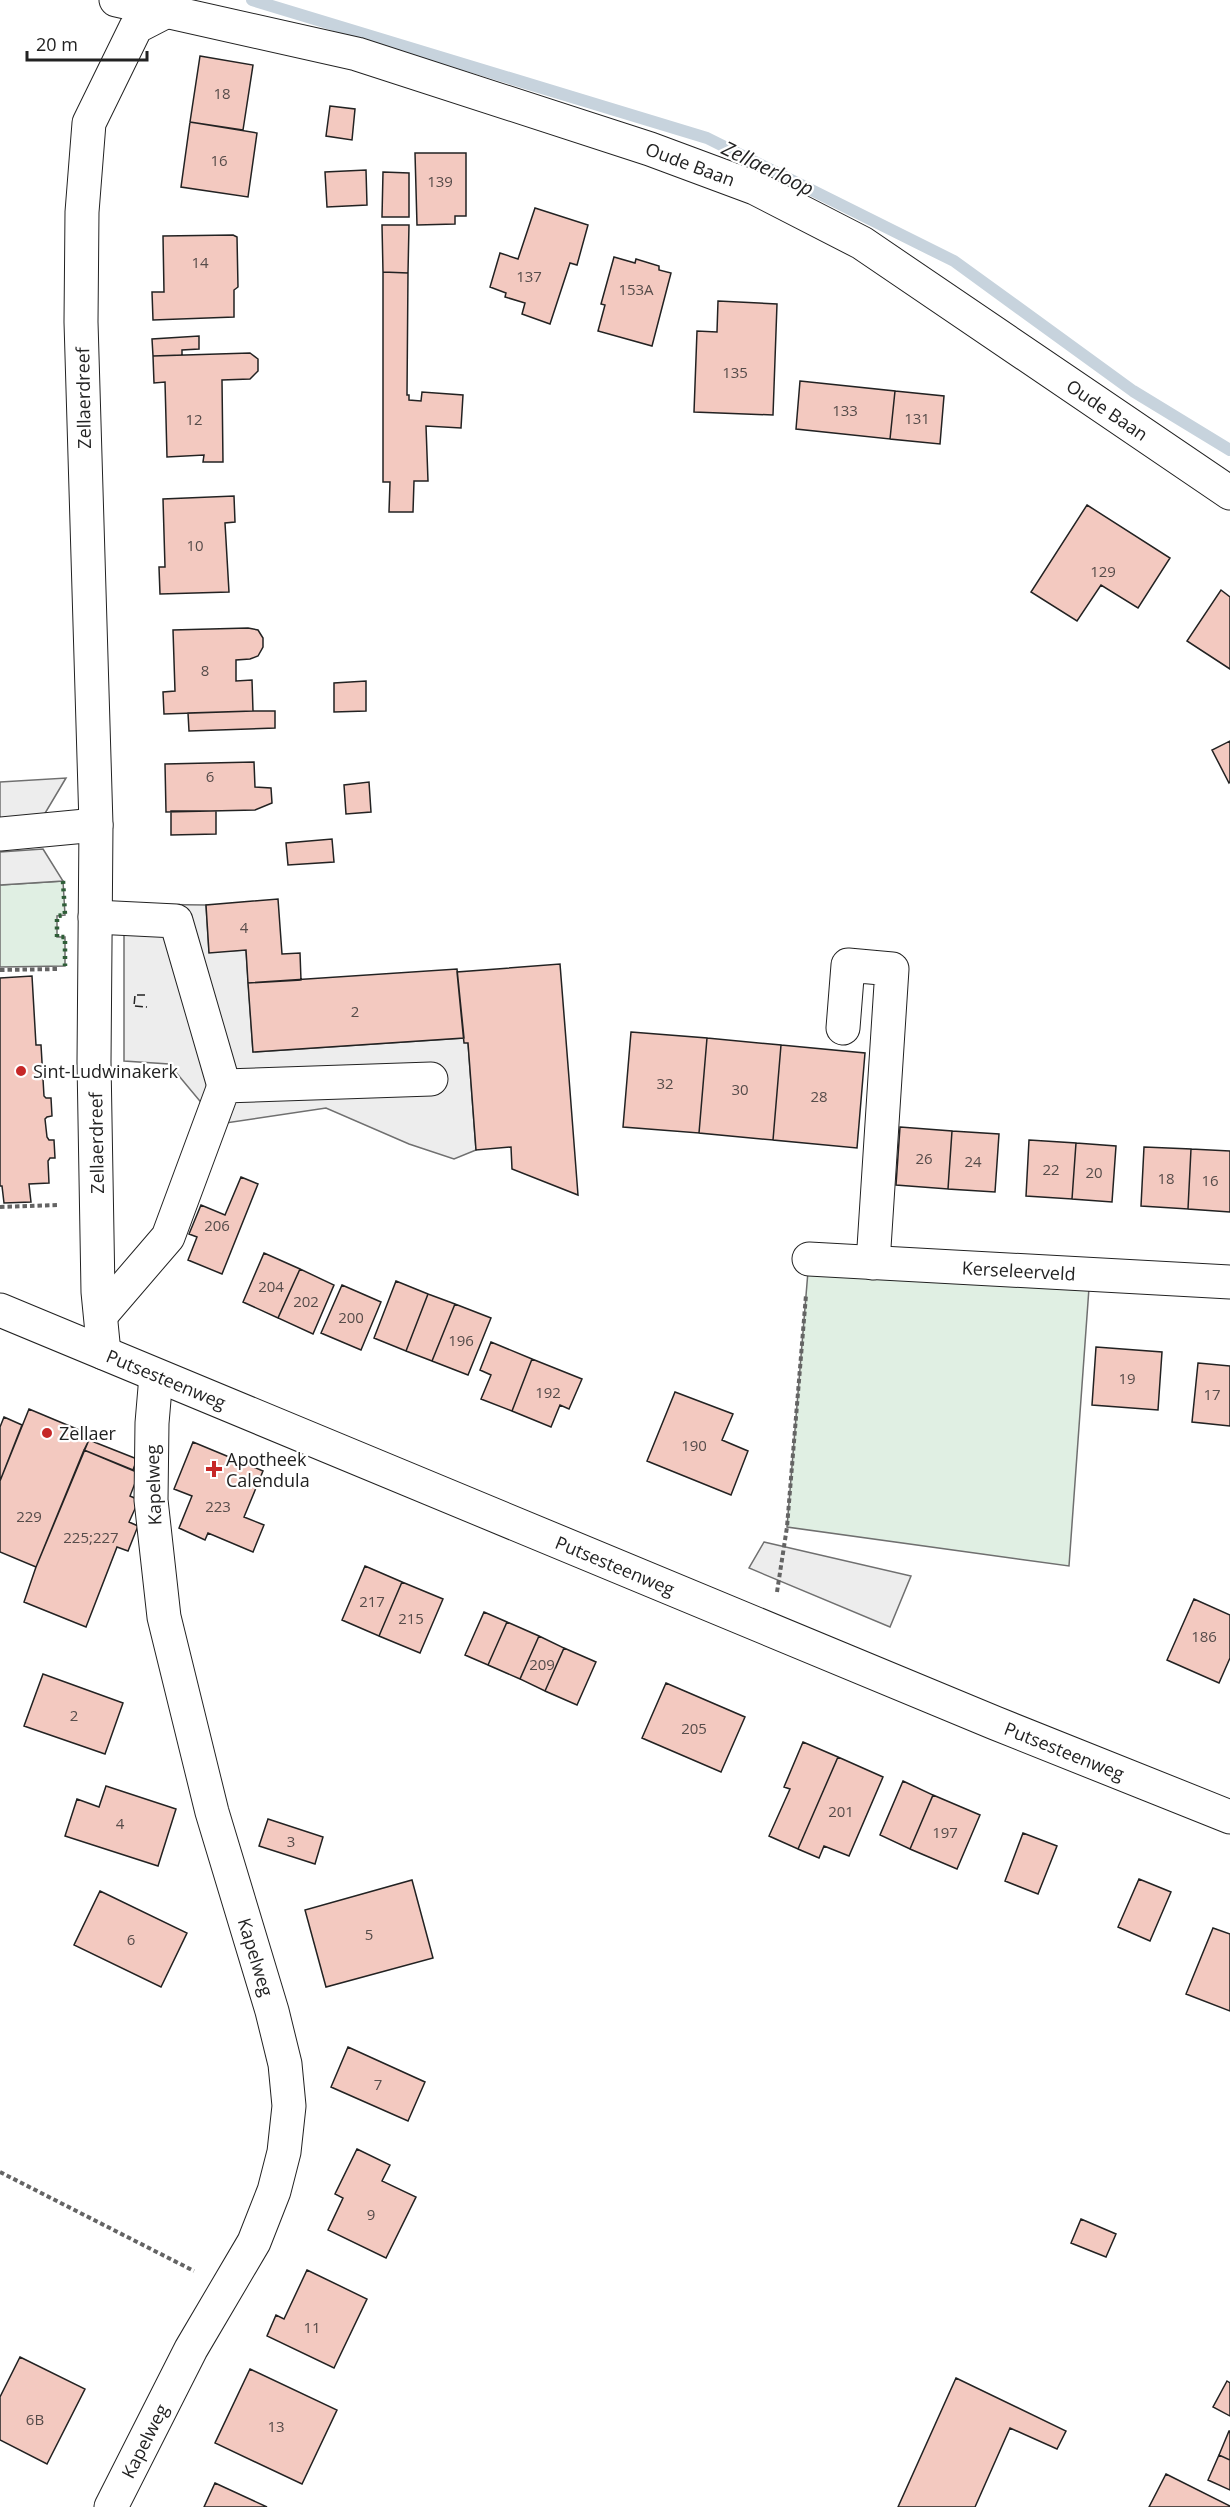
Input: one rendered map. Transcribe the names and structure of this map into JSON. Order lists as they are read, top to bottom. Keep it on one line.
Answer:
{"streets":{"street":["Oude Baan","Zellaerdreef","Kerseleerveld","Putsesteenweg","Kapelweg"]},"crossings":[["Oude Baan","Zellaerdreef"],["Zellaerdreef","Putsesteenweg"],["Putsesteenweg","Kapelweg"]],"water":["Zellaerloop"],"places":{"other":["Sint-Ludwinakerk","Zellaer"],"health":["Apotheek Calendula"]},"house_numbers":["18","16","139","14","137","153A","135","133","131","12","10","129","8","6","4","2","32","30","28","26","24","22","20","18","16","206","204","202","200","196","19","192","17","190","223","229","225;227","217","215","186","209","2","205","201","4","197","3","5","6","7","9","11","6B","13"],"scale_bar":"20 m"}
